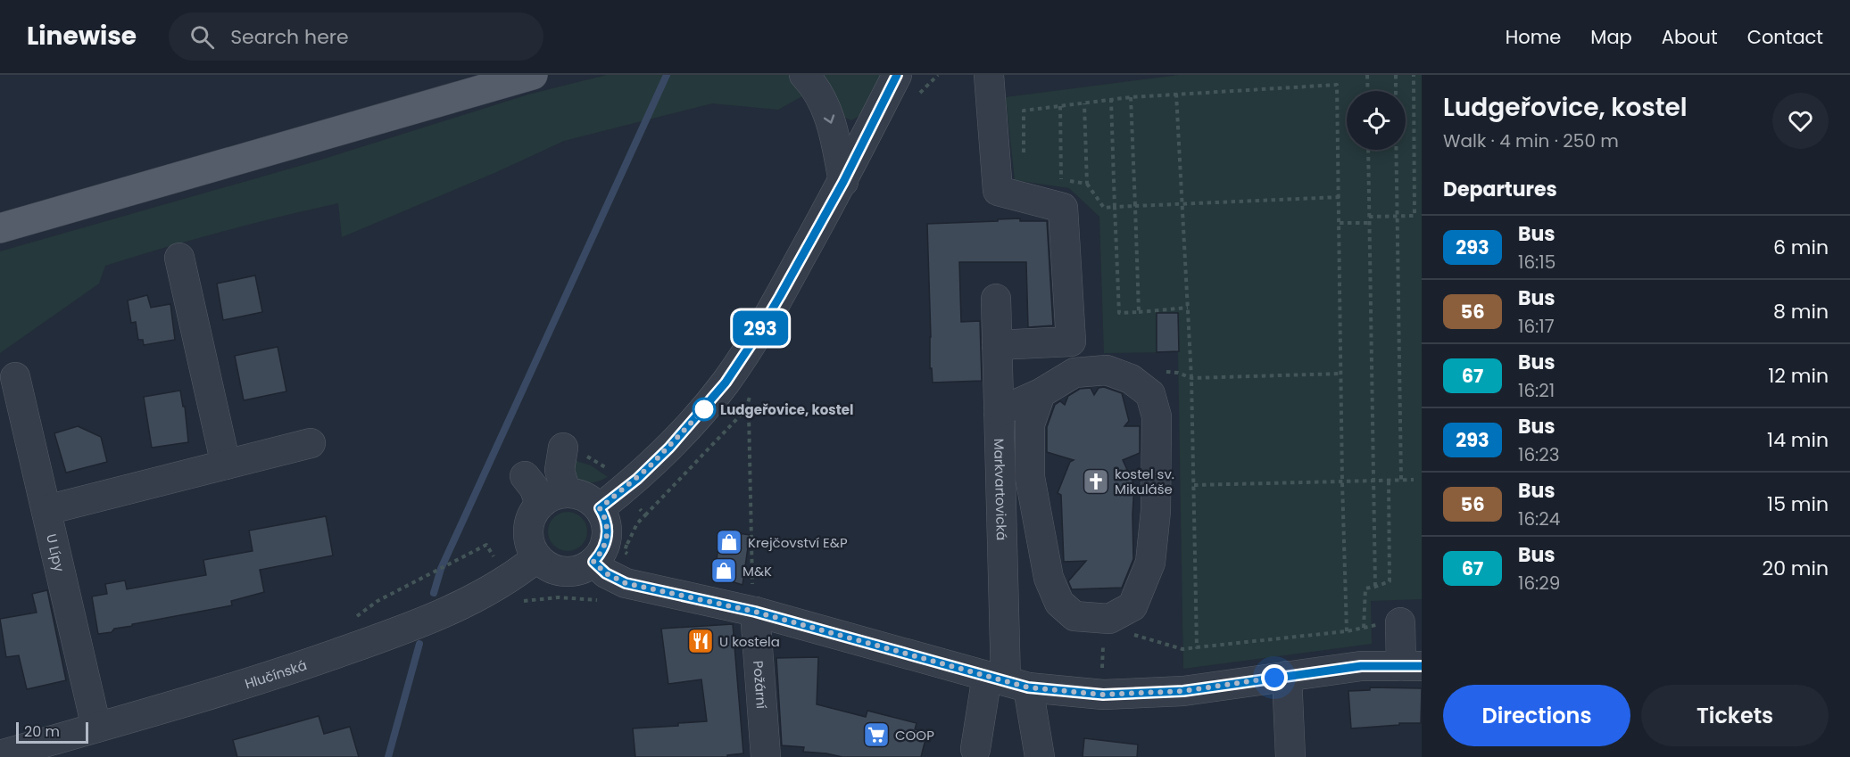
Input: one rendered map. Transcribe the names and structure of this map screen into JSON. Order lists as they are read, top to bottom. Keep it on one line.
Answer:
{"streets":{"street":["Markvartovická","U Lípy","Hlučínská","Požární"]},"crossings":[["U Lípy","Hlučínská"]],"places":{"other":["Ludgeřovice, kostel"],"church":["kostel sv. Mikuláše"],"shop":["Krejčovství E&P","M&K"],"restaurant":["U kostela"],"supermarket":["COOP"]},"lines":["bus line 293"],"scale_bar":"20 m","page":{"header":"Linewise","search":"Search here","nav":["Home","Map","About","Contact"],"on_map":"293","heading":[["Ludgeřovice, kostel","Walk · 4 min · 250 m"],"Departures"],"list":[{"mark":"293","name":"Bus","note":"16:15","value":"6 min"},{"mark":"56","name":"Bus","note":"16:17","value":"8 min"},{"mark":"67","name":"Bus","note":"16:21","value":"12 min"},{"mark":"293","name":"Bus","note":"16:23","value":"14 min"},{"mark":"56","name":"Bus","note":"16:24","value":"15 min"},{"mark":"67","name":"Bus","note":"16:29","value":"20 min"}],"buttons":["Directions","Tickets"],"scale":"20 m"}}
